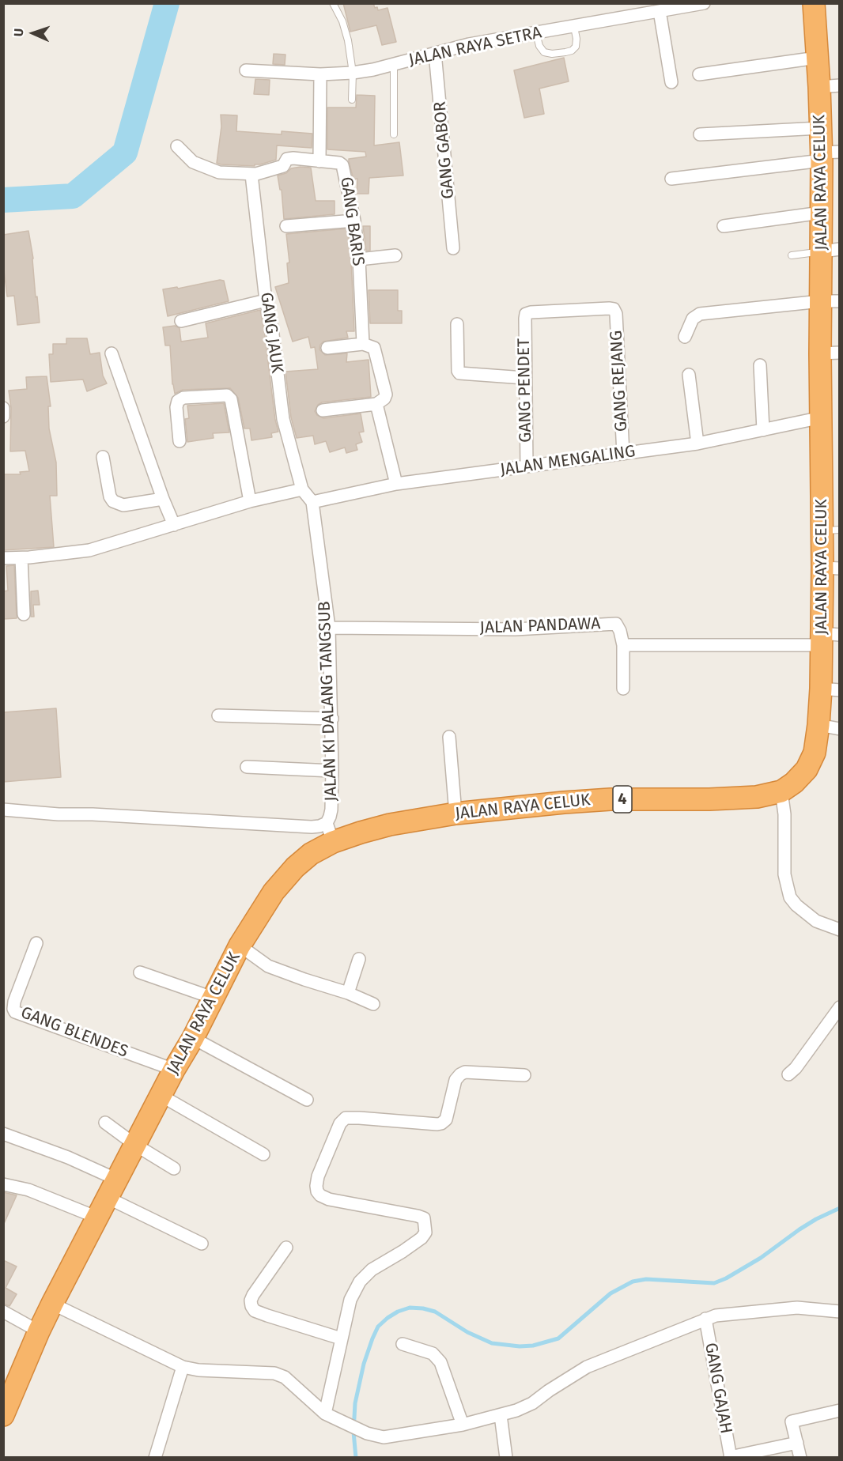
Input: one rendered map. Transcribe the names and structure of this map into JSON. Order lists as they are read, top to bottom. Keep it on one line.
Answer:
{"streets":{"highway":["JALAN RAYA CELUK","4"],"street":["JALAN RAYA SETRA","GANG GABOR","GANG BARIS","GANG JAUK","GANG REJANG","GANG PENDET","JALAN MENGALING","JALAN PANDAWA","JALAN KI DALANG TANGSUB","GANG BLENDES","GANG GAJAH"]},"crossings":[["JALAN RAYA SETRA","GANG GABOR"],["JALAN RAYA CELUK","JALAN MENGALING"],["JALAN RAYA CELUK","JALAN KI DALANG TANGSUB"],["JALAN RAYA CELUK","GANG BLENDES"],["GANG BARIS","GANG JAUK"],["GANG REJANG","GANG PENDET"],["GANG REJANG","JALAN MENGALING"],["GANG PENDET","JALAN MENGALING"],["JALAN MENGALING","JALAN KI DALANG TANGSUB"],["JALAN PANDAWA","JALAN KI DALANG TANGSUB"]],"north":"left"}
